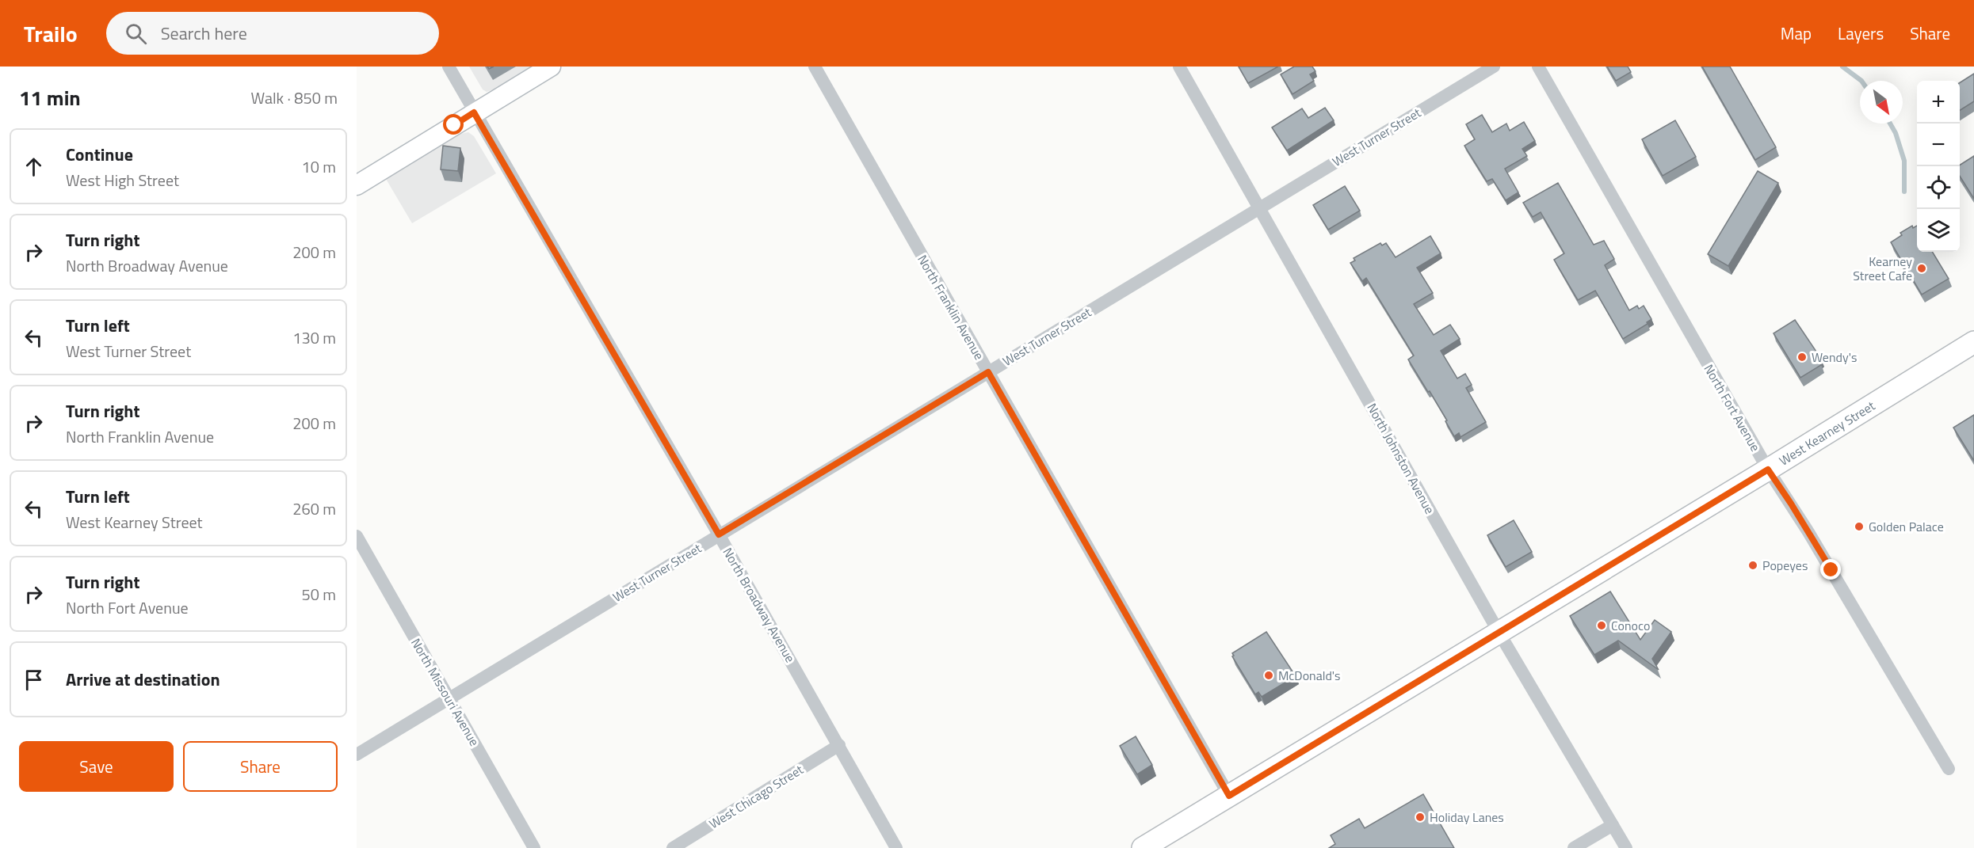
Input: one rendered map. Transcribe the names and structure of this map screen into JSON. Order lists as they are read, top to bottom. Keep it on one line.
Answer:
{"streets":{"main road":["West Kearney Street"],"street":["West Turner Street","North Franklin Avenue","North Fort Avenue","North Johnston Avenue","North Broadway Avenue","North Missouri Avenue","West Chicago Street"]},"crossings":[["West Turner Street","North Franklin Avenue"],["West Turner Street","North Johnston Avenue"],["West Turner Street","North Broadway Avenue"],["West Turner Street","North Missouri Avenue"],["North Franklin Avenue","West Kearney Street"],["North Fort Avenue","West Kearney Street"],["West Kearney Street","North Johnston Avenue"],["North Broadway Avenue","West Chicago Street"]],"places":["Kearney Street Cafe","Wendy's","Golden Palace","Popeyes","Conoco","McDonald's","Holiday Lanes"],"north":"bottom right","page":{"header":"Trailo","search":"Search here","nav":["Map","Layers","Share"],"heading":["11 min","Walk · 850 m"],"map_buttons":["+","−"],"list":[["Continue","West High Street","10 m"],["Turn right","North Broadway Avenue","200 m"],["Turn left","West Turner Street","130 m"],["Turn right","North Franklin Avenue","200 m"],["Turn left","West Kearney Street","260 m"],["Turn right","North Fort Avenue","50 m"],"Arrive at destination"],"buttons":["Save","Share"]}}
